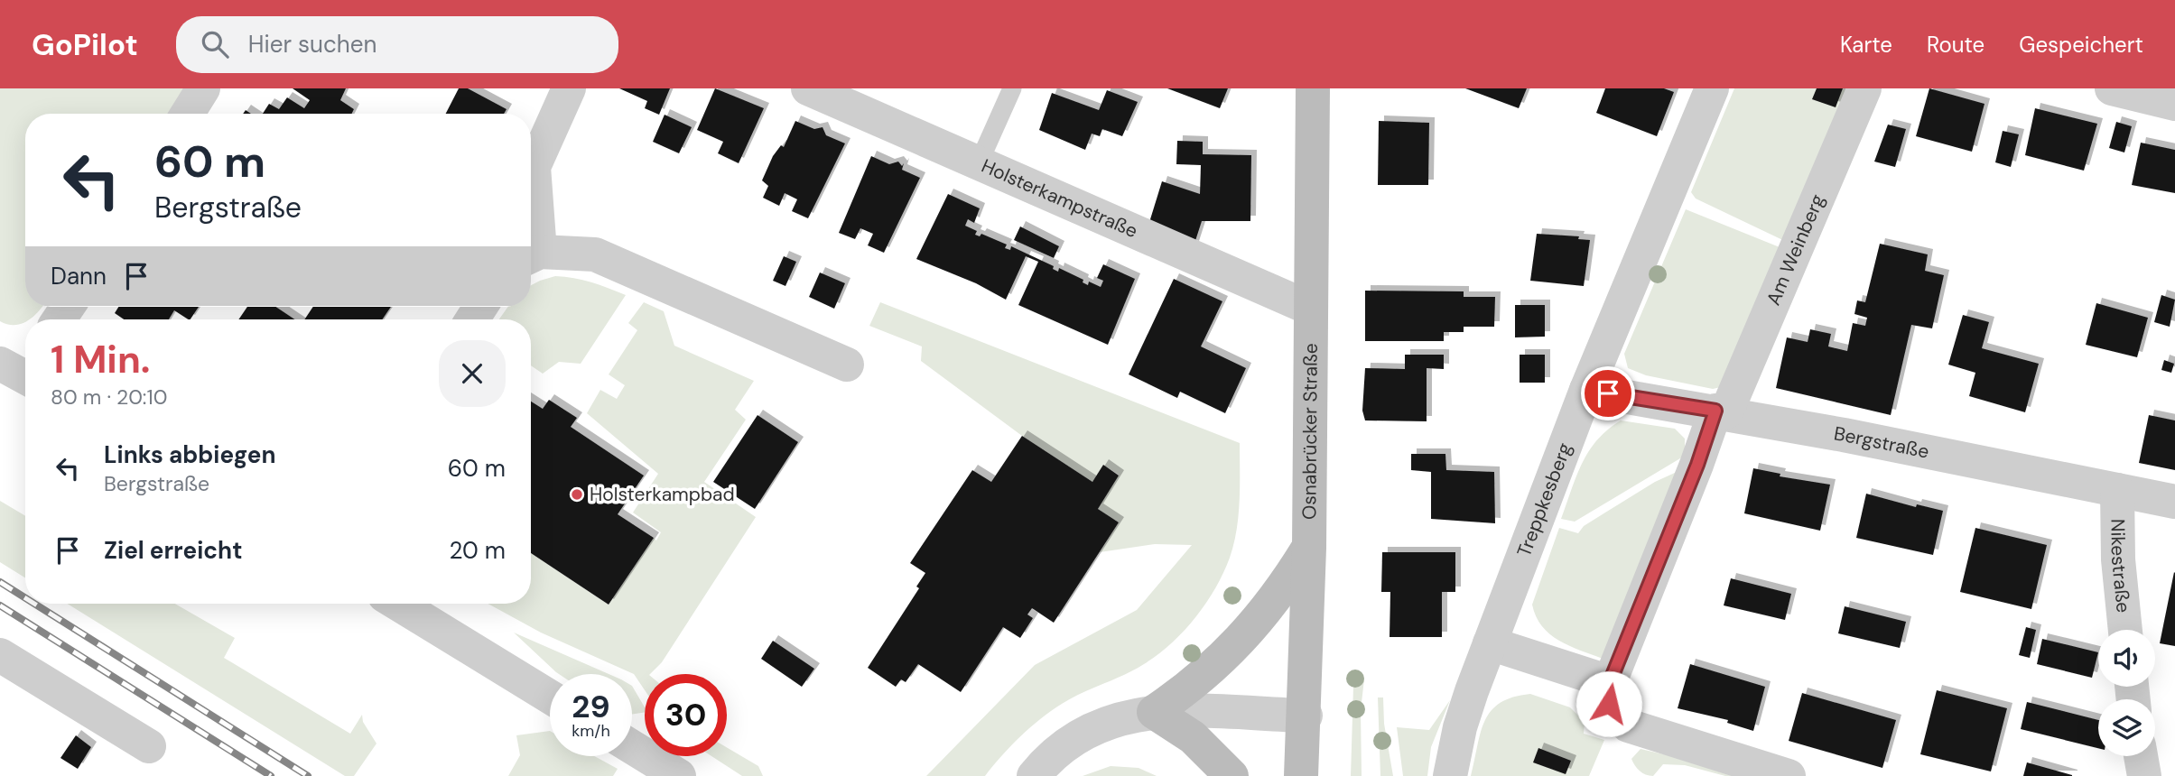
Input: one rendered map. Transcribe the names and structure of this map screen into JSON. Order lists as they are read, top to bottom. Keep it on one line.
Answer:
{"streets":{"main road":["Osnabrücker Straße"],"street":["Holsterkampstraße","Am Weinberg","Bergstraße","Treppkesberg","Nikestraße"]},"crossings":[["Holsterkampstraße","Osnabrücker Straße"],["Am Weinberg","Bergstraße"],["Bergstraße","Treppkesberg"],["Bergstraße","Nikestraße"]],"places":["Holsterkampbad"],"page":{"header":"GoPilot","search":"Hier suchen","nav":["Karte","Route","Gespeichert"],"turn":["60 m","Bergstraße"],"then":"Dann","heading":["1 Min.","80 m · 20:10"],"list":[{"name":"Links abbiegen","note":"Bergstraße","value":"60 m"},{"name":"Ziel erreicht","value":"20 m"}],"speed":"29 km/h","limit":"30"}}
